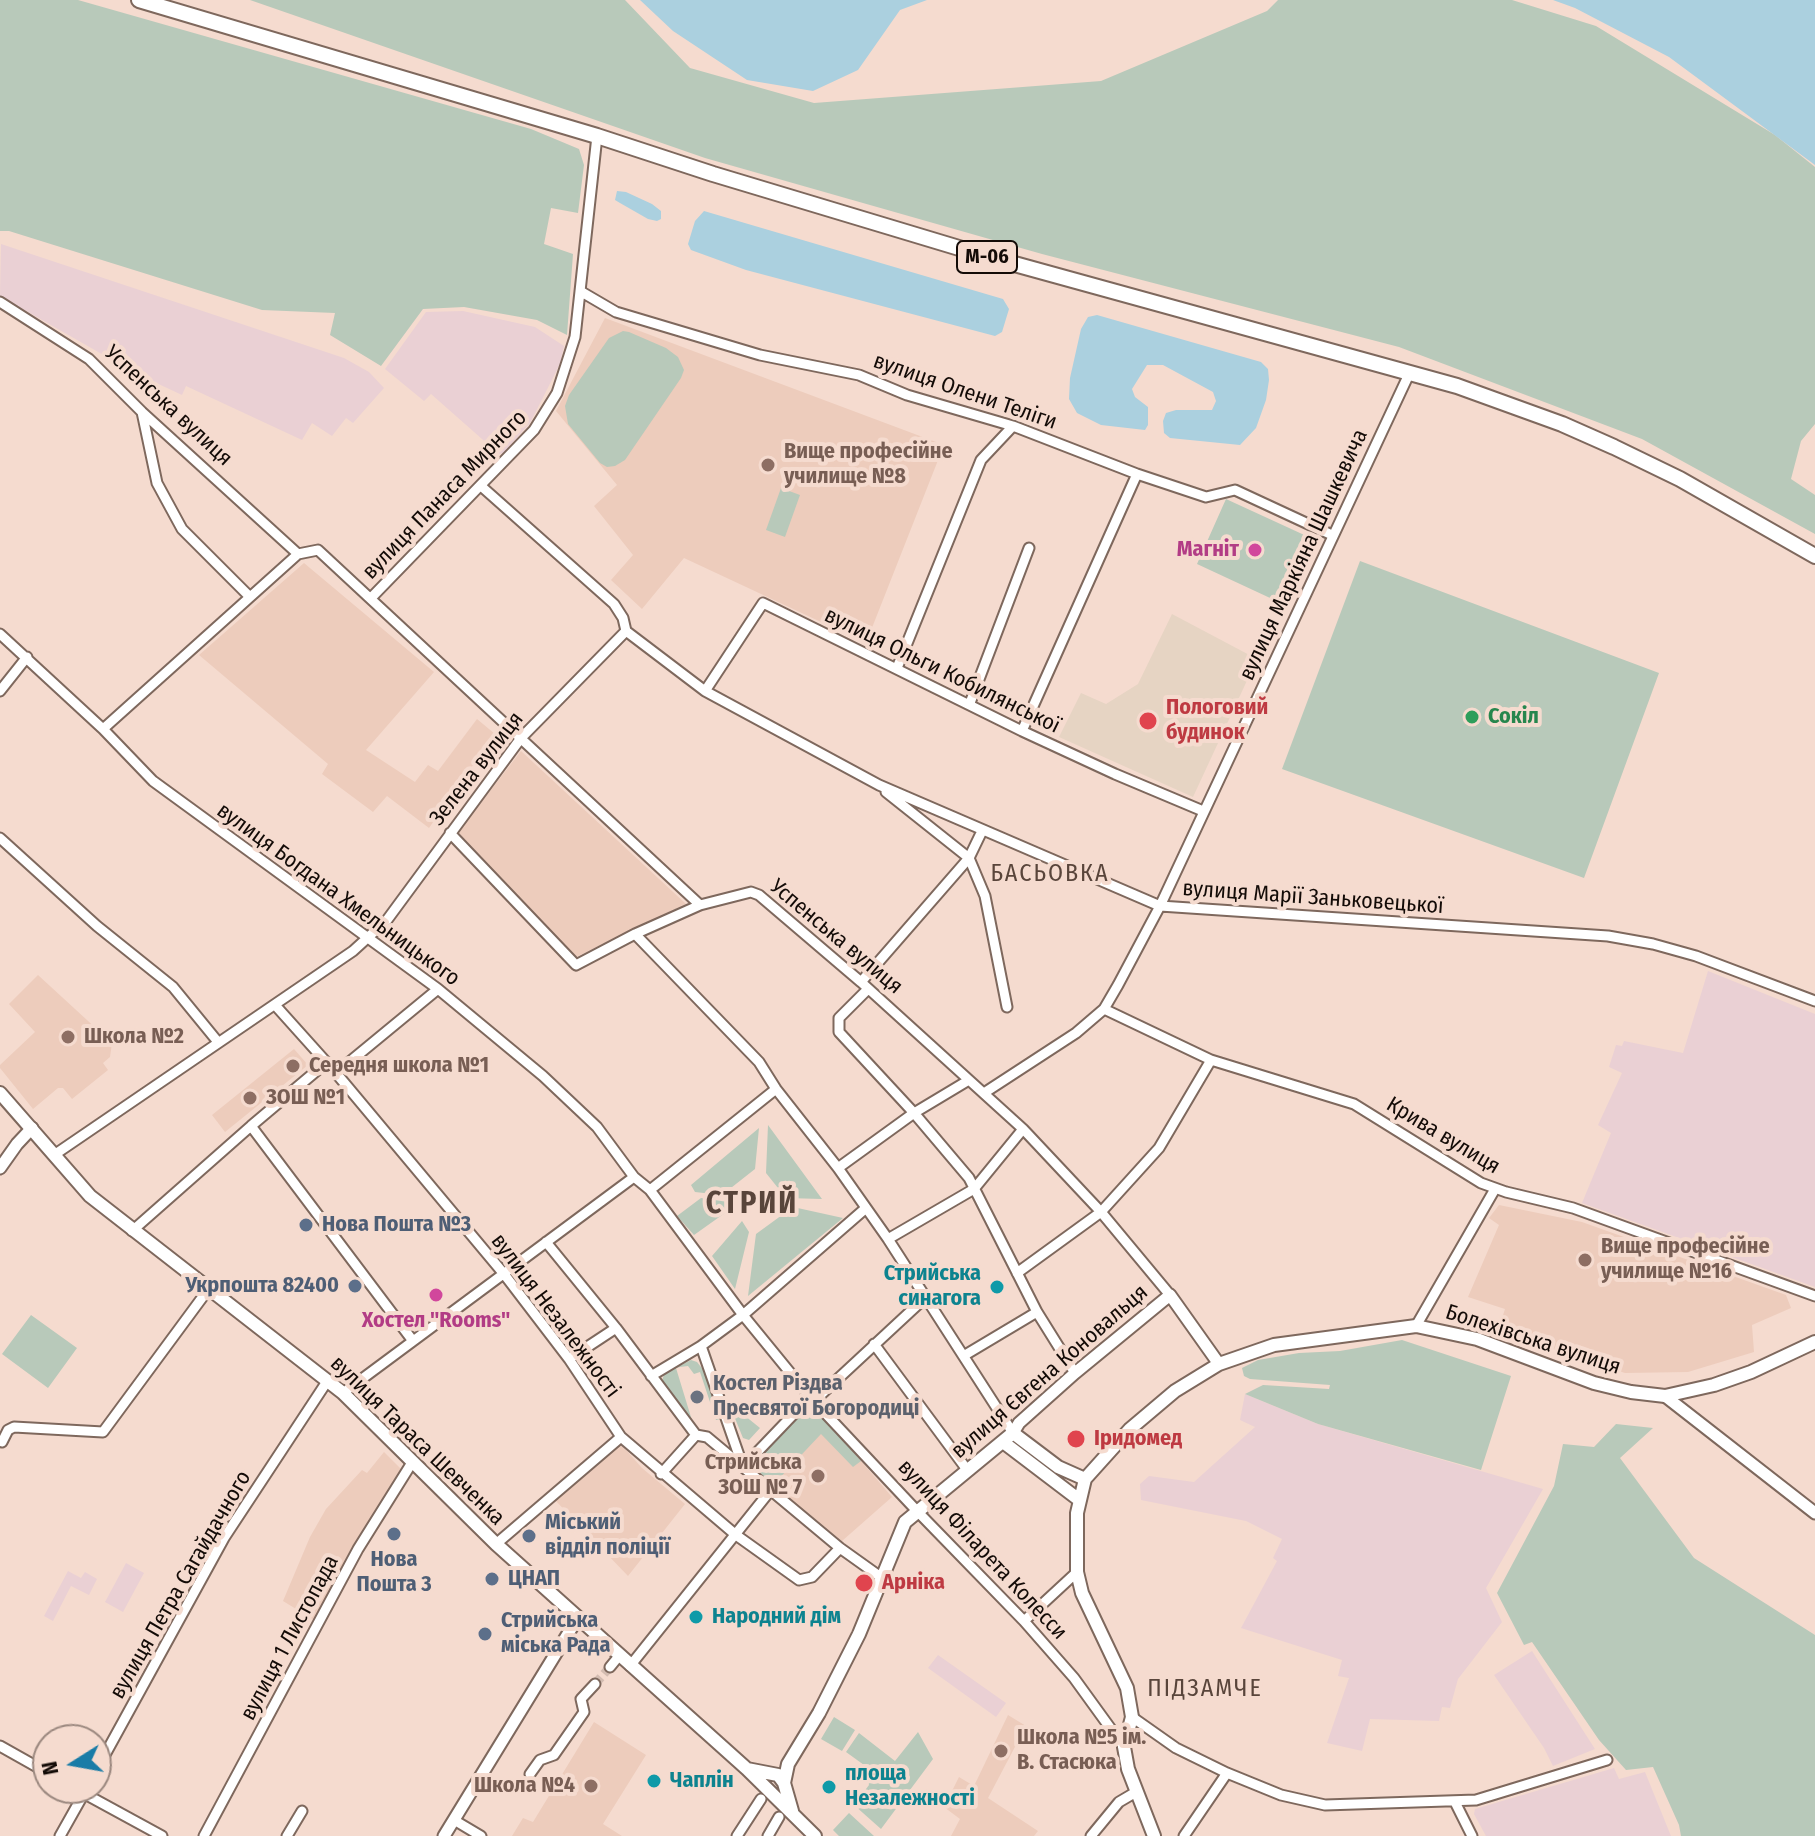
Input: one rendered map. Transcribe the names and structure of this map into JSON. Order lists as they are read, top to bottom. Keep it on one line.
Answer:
{"streets":{"highway":["М-06"],"main road":["Болехівська вулиця","вулиця Євгена Коновальця","вулиця Тараса Шевченка","вулиця Філарета Колесси"],"street":["вулиця Олени Теліги","Успенська вулиця","вулиця Панаса Мирного","вулиця Маркіяна Шашкевича","вулиця Ольги Кобилянської","Зелена вулиця","вулиця Богдана Хмельницького","вулиця Марії Заньковецької","Крива вулиця","вулиця Незалежності","вулиця Петра Сагайдачного","вулиця 1 Листопада"]},"crossings":[["М-06","вулиця Панаса Мирного"],["М-06","вулиця Маркіяна Шашкевича"],["вулиця Олени Теліги","вулиця Панаса Мирного"],["вулиця Олени Теліги","вулиця Маркіяна Шашкевича"],["Успенська вулиця","вулиця Маркіяна Шашкевича"],["Успенська вулиця","Болехівська вулиця"],["Успенська вулиця","вулиця Євгена Коновальця"],["вулиця Маркіяна Шашкевича","вулиця Ольги Кобилянської"],["вулиця Маркіяна Шашкевича","вулиця Марії Заньковецької"],["вулиця Маркіяна Шашкевича","Крива вулиця"],["вулиця Ольги Кобилянської","вулиця Марії Заньковецької"],["Зелена вулиця","вулиця Богдана Хмельницького"],["Зелена вулиця","вулиця Марії Заньковецької"],["Зелена вулиця","вулиця Незалежності"],["Зелена вулиця","вулиця Тараса Шевченка"],["вулиця Богдана Хмельницького","вулиця Філарета Колесси"],["вулиця Євгена Коновальця","вулиця Тараса Шевченка"],["вулиця Євгена Коновальця","вулиця Філарета Колесси"],["вулиця Тараса Шевченка","вулиця Петра Сагайдачного"],["вулиця Тараса Шевченка","вулиця 1 Листопада"]],"districts":["БАСЬОВКА","СТРИЙ","ПІДЗАМЧЕ"],"places":["Вище професійне училище №8","Магніт","Сокіл","Пологовий будинок","Школа №2","Середня школа №1","ЗОШ №1","Нова Пошта №3","Вище професійне училище №16","Укрпошта 82400","Стрийська синагога","Хостел \"Rooms\"","Костел Різдва Пресвятої Богородиці","Іридомед","Стрийська ЗОШ № 7","Нова Пошта 3","Міський відділ поліції","ЦНАП","Арніка","Народний дім","Стрийська міська Рада","Школа №5 ім. В. Стасюка","Чаплін","Школа №4","площа Незалежності"],"north":"left"}
